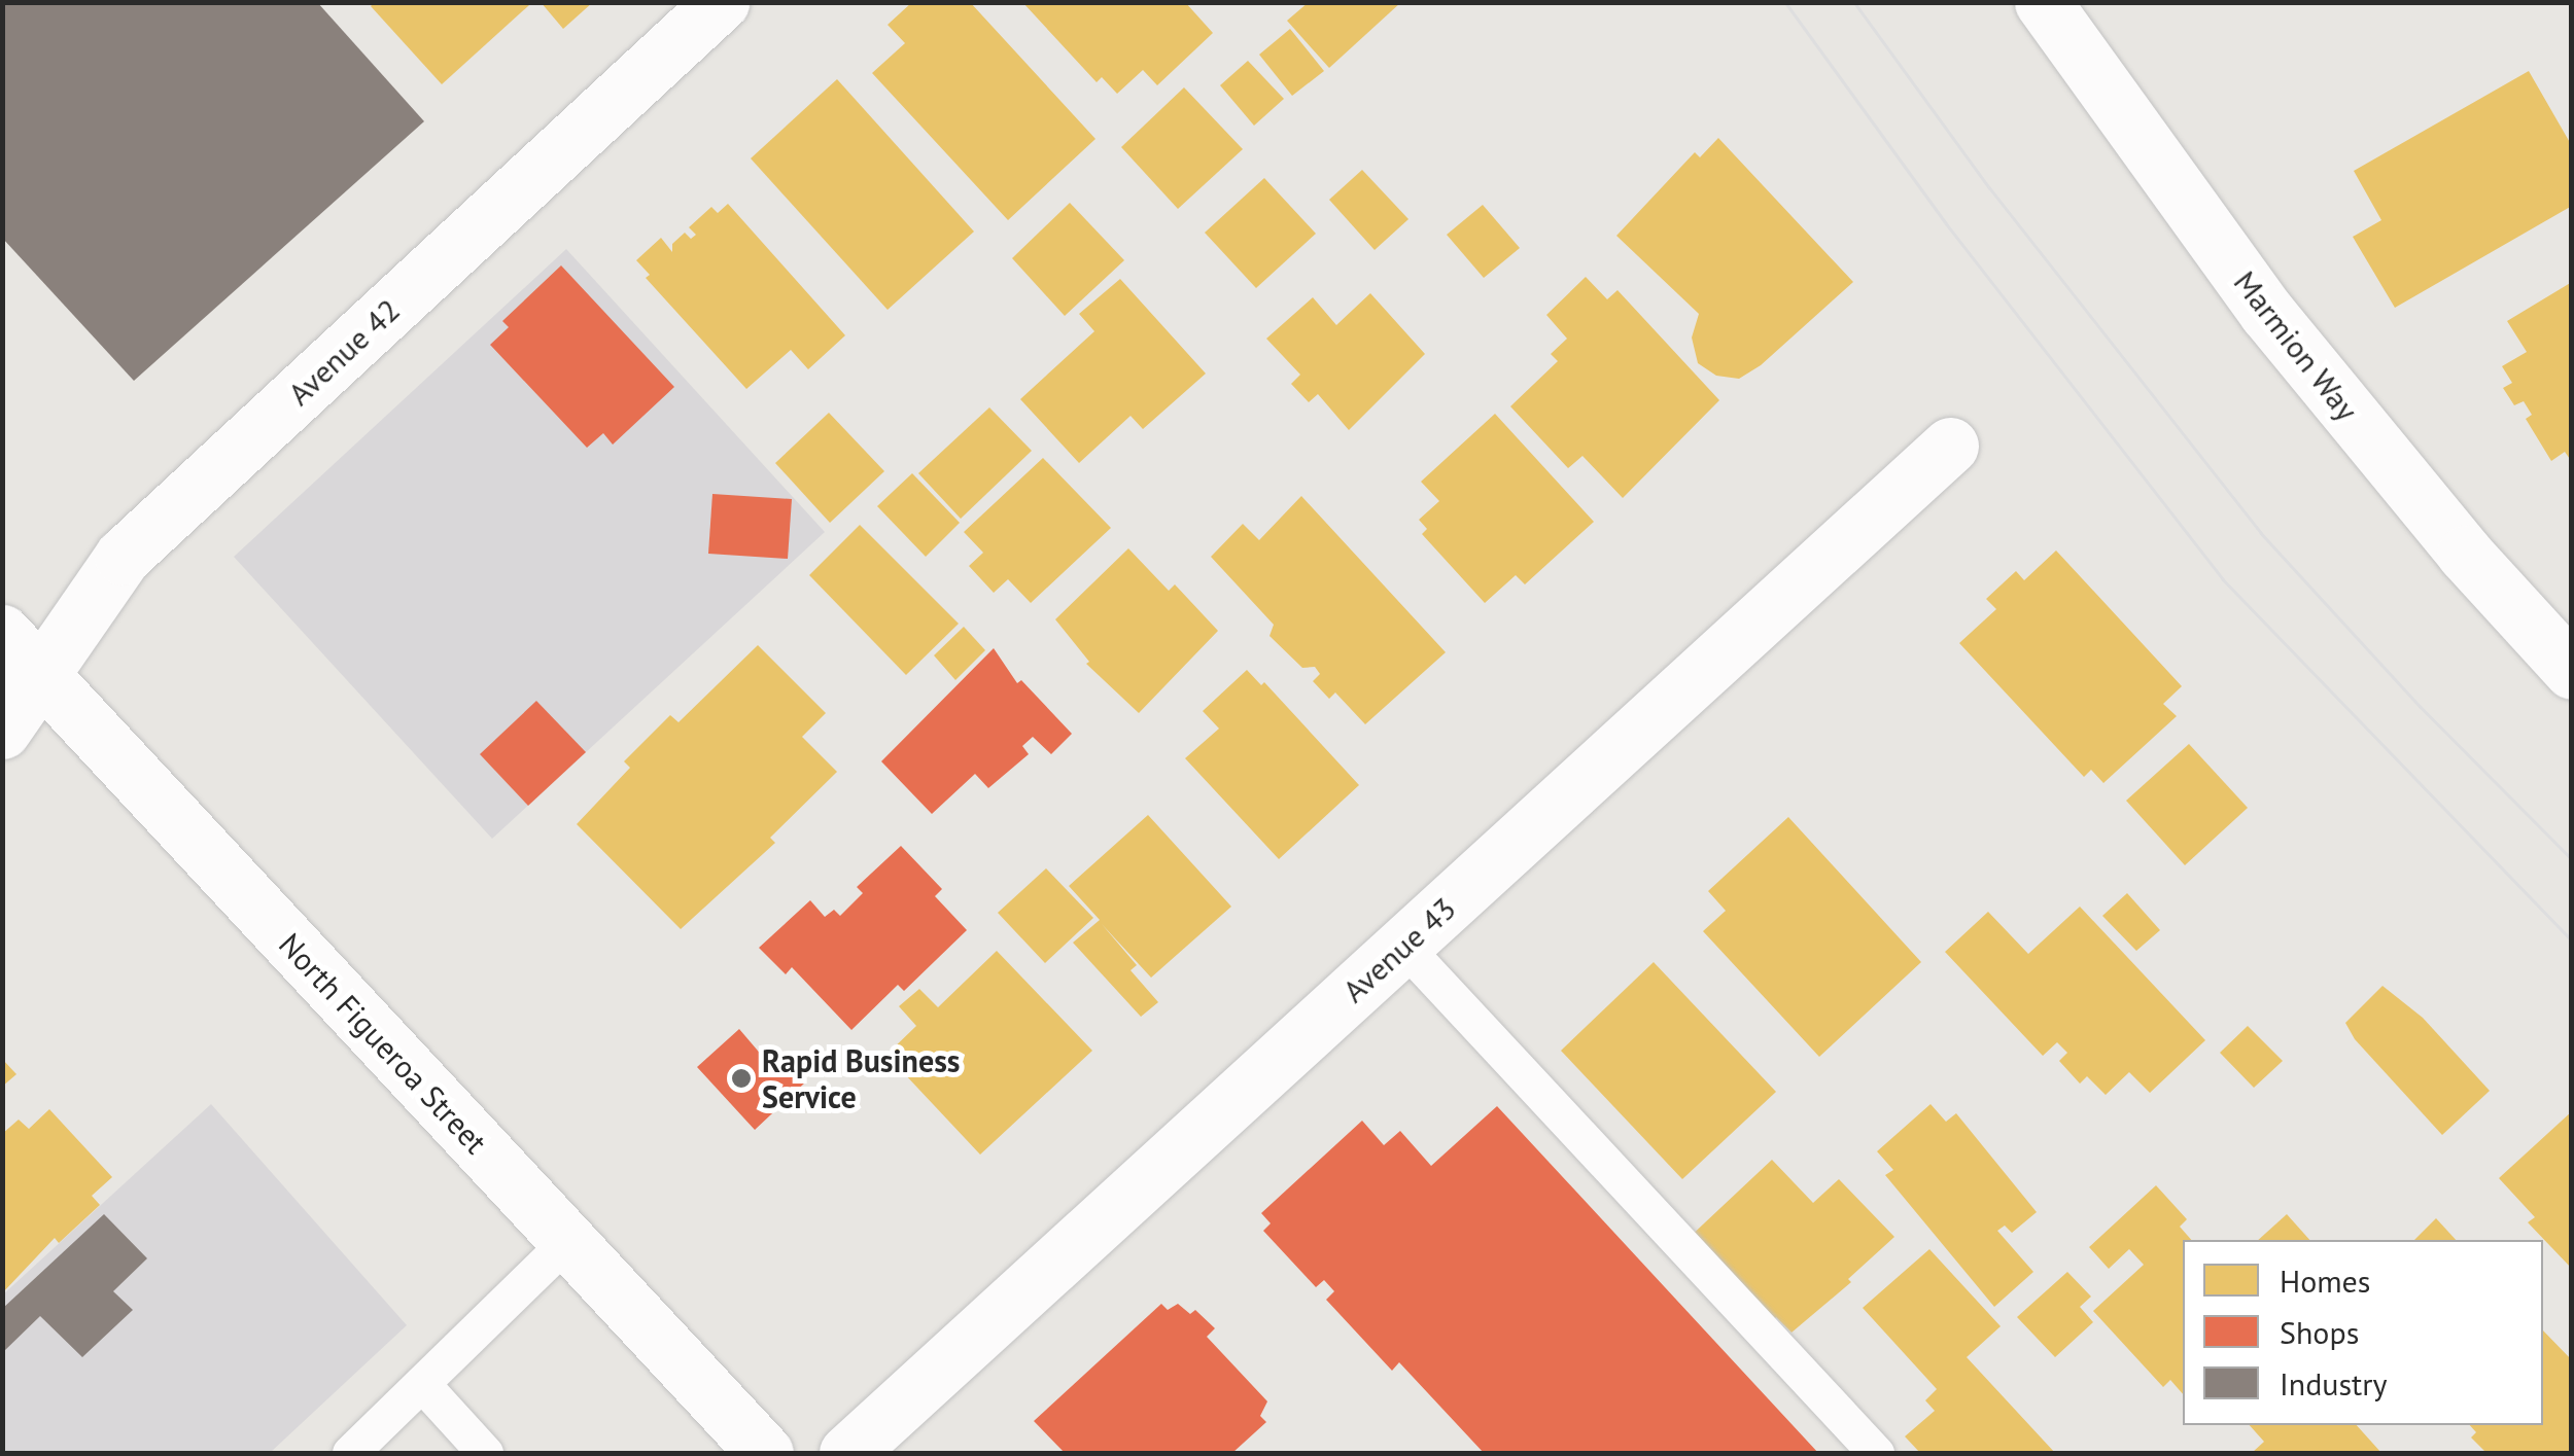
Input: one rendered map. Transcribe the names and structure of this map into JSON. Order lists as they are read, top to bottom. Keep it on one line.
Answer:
{"streets":{"street":["Marmion Way","Avenue 42","Avenue 43","North Figueroa Street"]},"crossings":[["Avenue 42","North Figueroa Street"]],"places":["Rapid Business Service"],"legend":["Homes","Shops","Industry"]}
